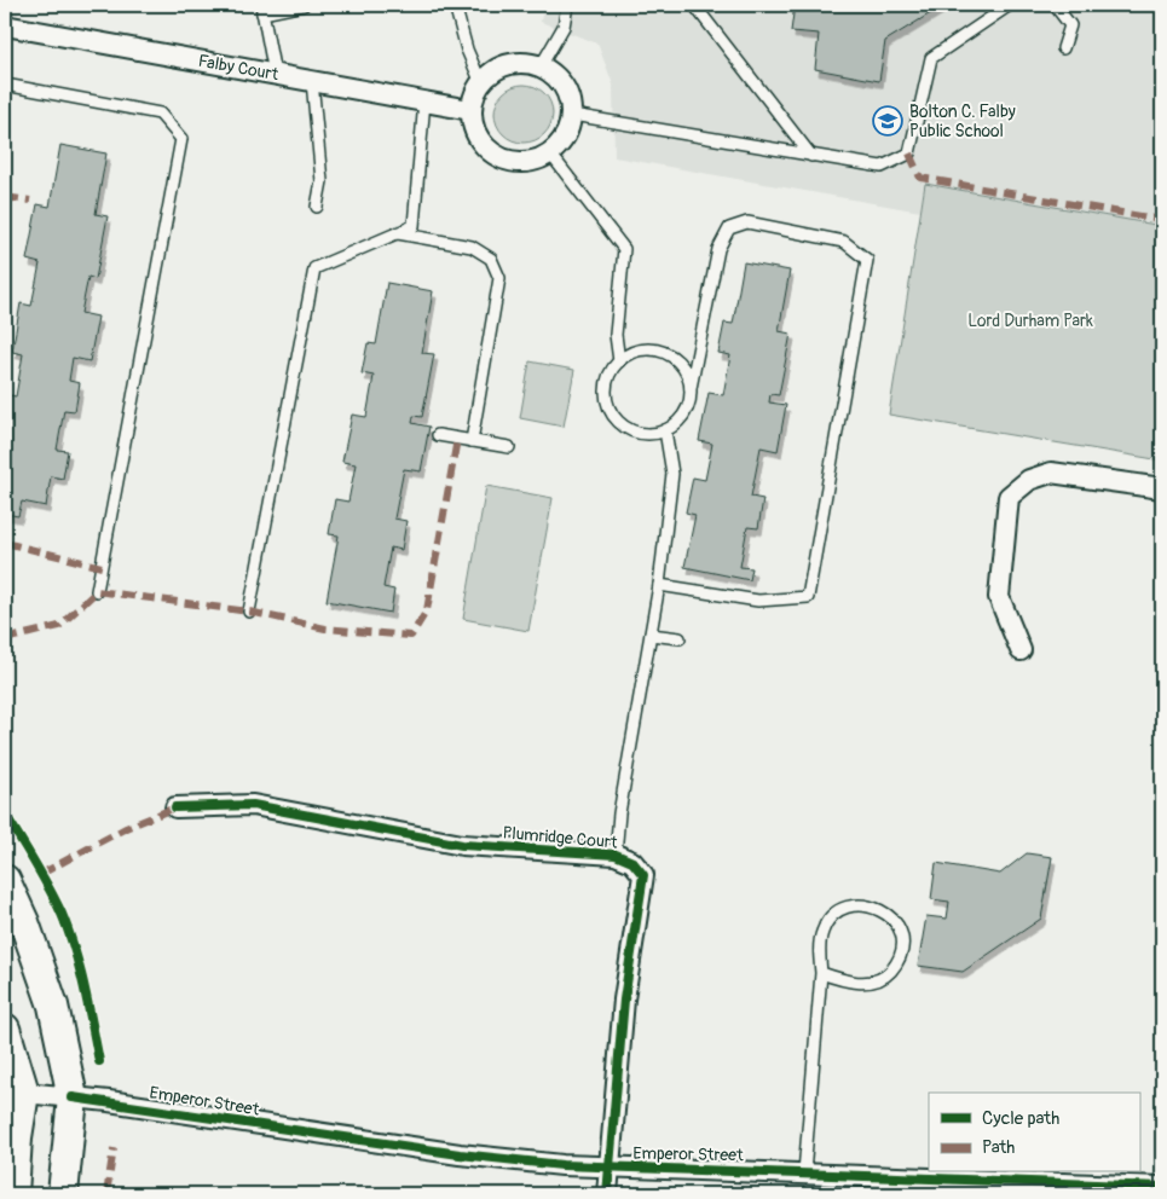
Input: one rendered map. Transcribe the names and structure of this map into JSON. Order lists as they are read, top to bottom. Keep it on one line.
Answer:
{"streets":{"street":["Falby Court","Plumridge Court","Emperor Street"]},"crossings":[["Plumridge Court","Emperor Street"]],"parks":["Lord Durham Park"],"places":{"school or university":["Bolton C. Falby Public School"]},"legend":["Cycle path","Path"]}
